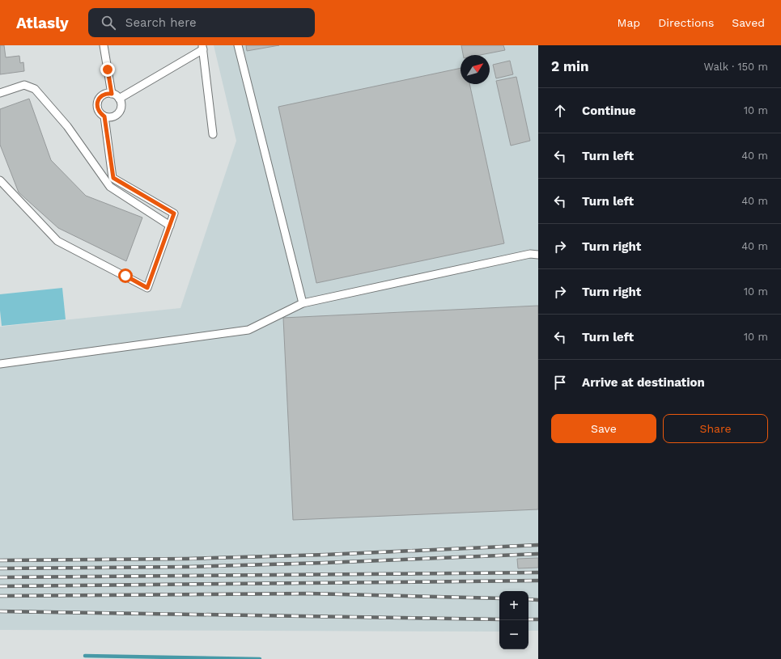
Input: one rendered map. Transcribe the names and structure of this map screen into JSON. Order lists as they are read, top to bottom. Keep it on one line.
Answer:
{"north":"top right","page":{"header":"Atlasly","search":"Search here","nav":["Map","Directions","Saved"],"heading":["2 min","Walk · 150 m"],"list":[["Continue","10 m"],["Turn left","40 m"],["Turn left","40 m"],["Turn right","40 m"],["Turn right","10 m"],["Turn left","10 m"],"Arrive at destination"],"buttons":["Save","Share"],"map_buttons":["+","−"]}}
